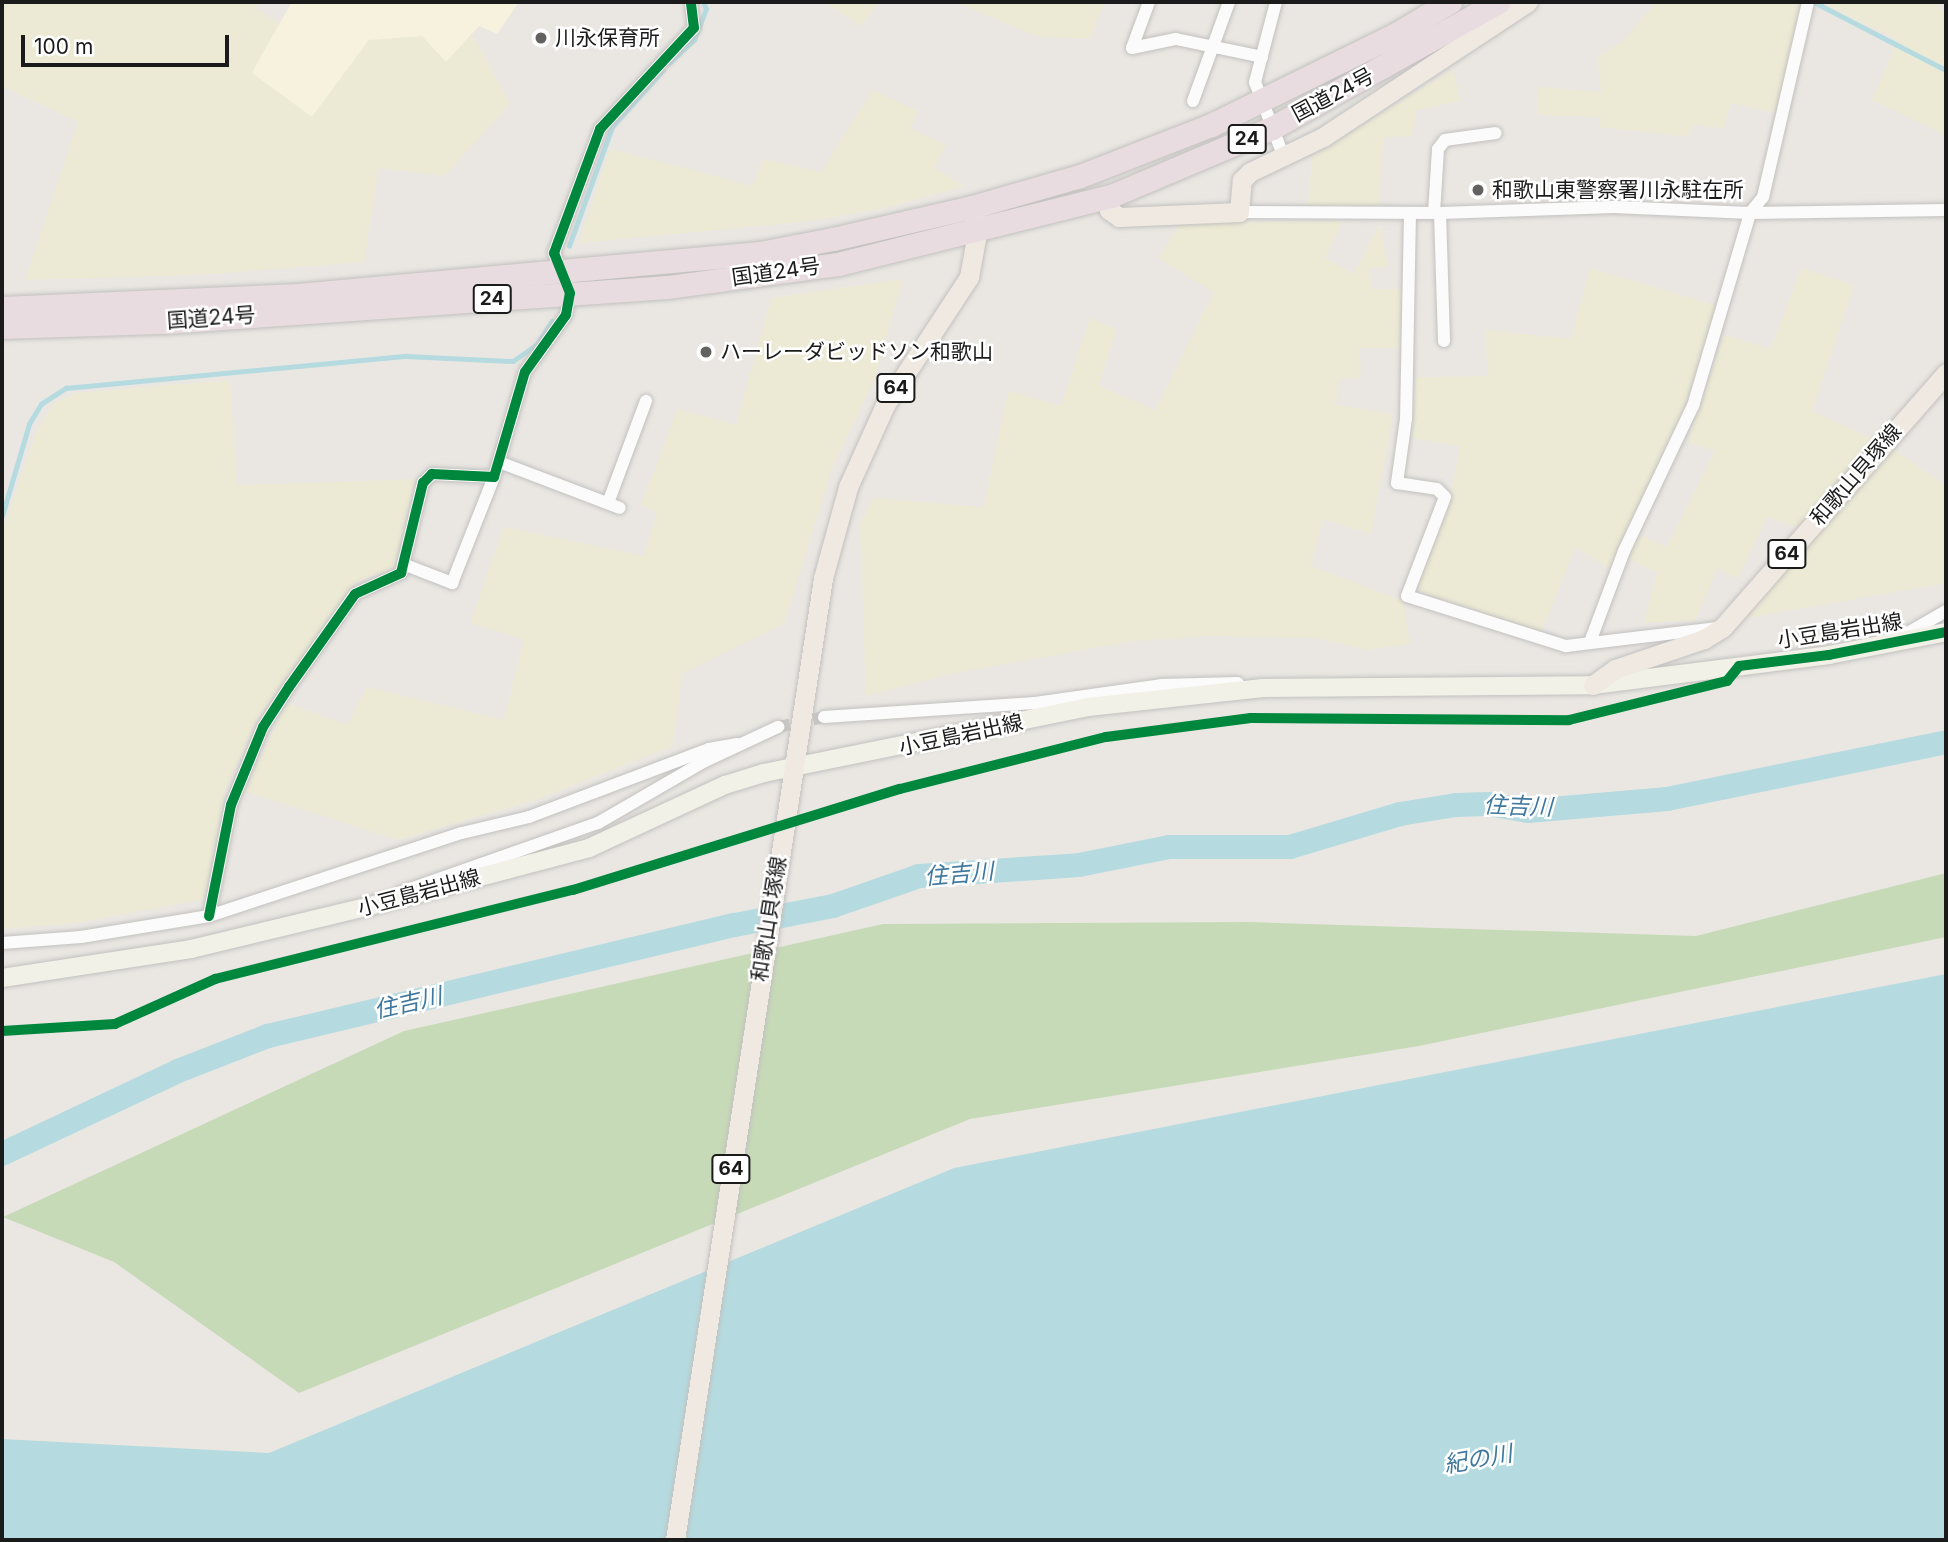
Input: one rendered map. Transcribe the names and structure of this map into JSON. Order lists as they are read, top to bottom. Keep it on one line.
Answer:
{"streets":{"highway":["国道24号","24"],"main road":["64","和歌山貝塚線","小豆島岩出線"]},"crossings":[["国道24号","和歌山貝塚線"],["和歌山貝塚線","小豆島岩出線"]],"water":["住吉川","紀の川"],"places":["川永保育所","和歌山東警察署川永駐在所","ハーレーダビッドソン和歌山"],"scale_bar":"100 m"}
